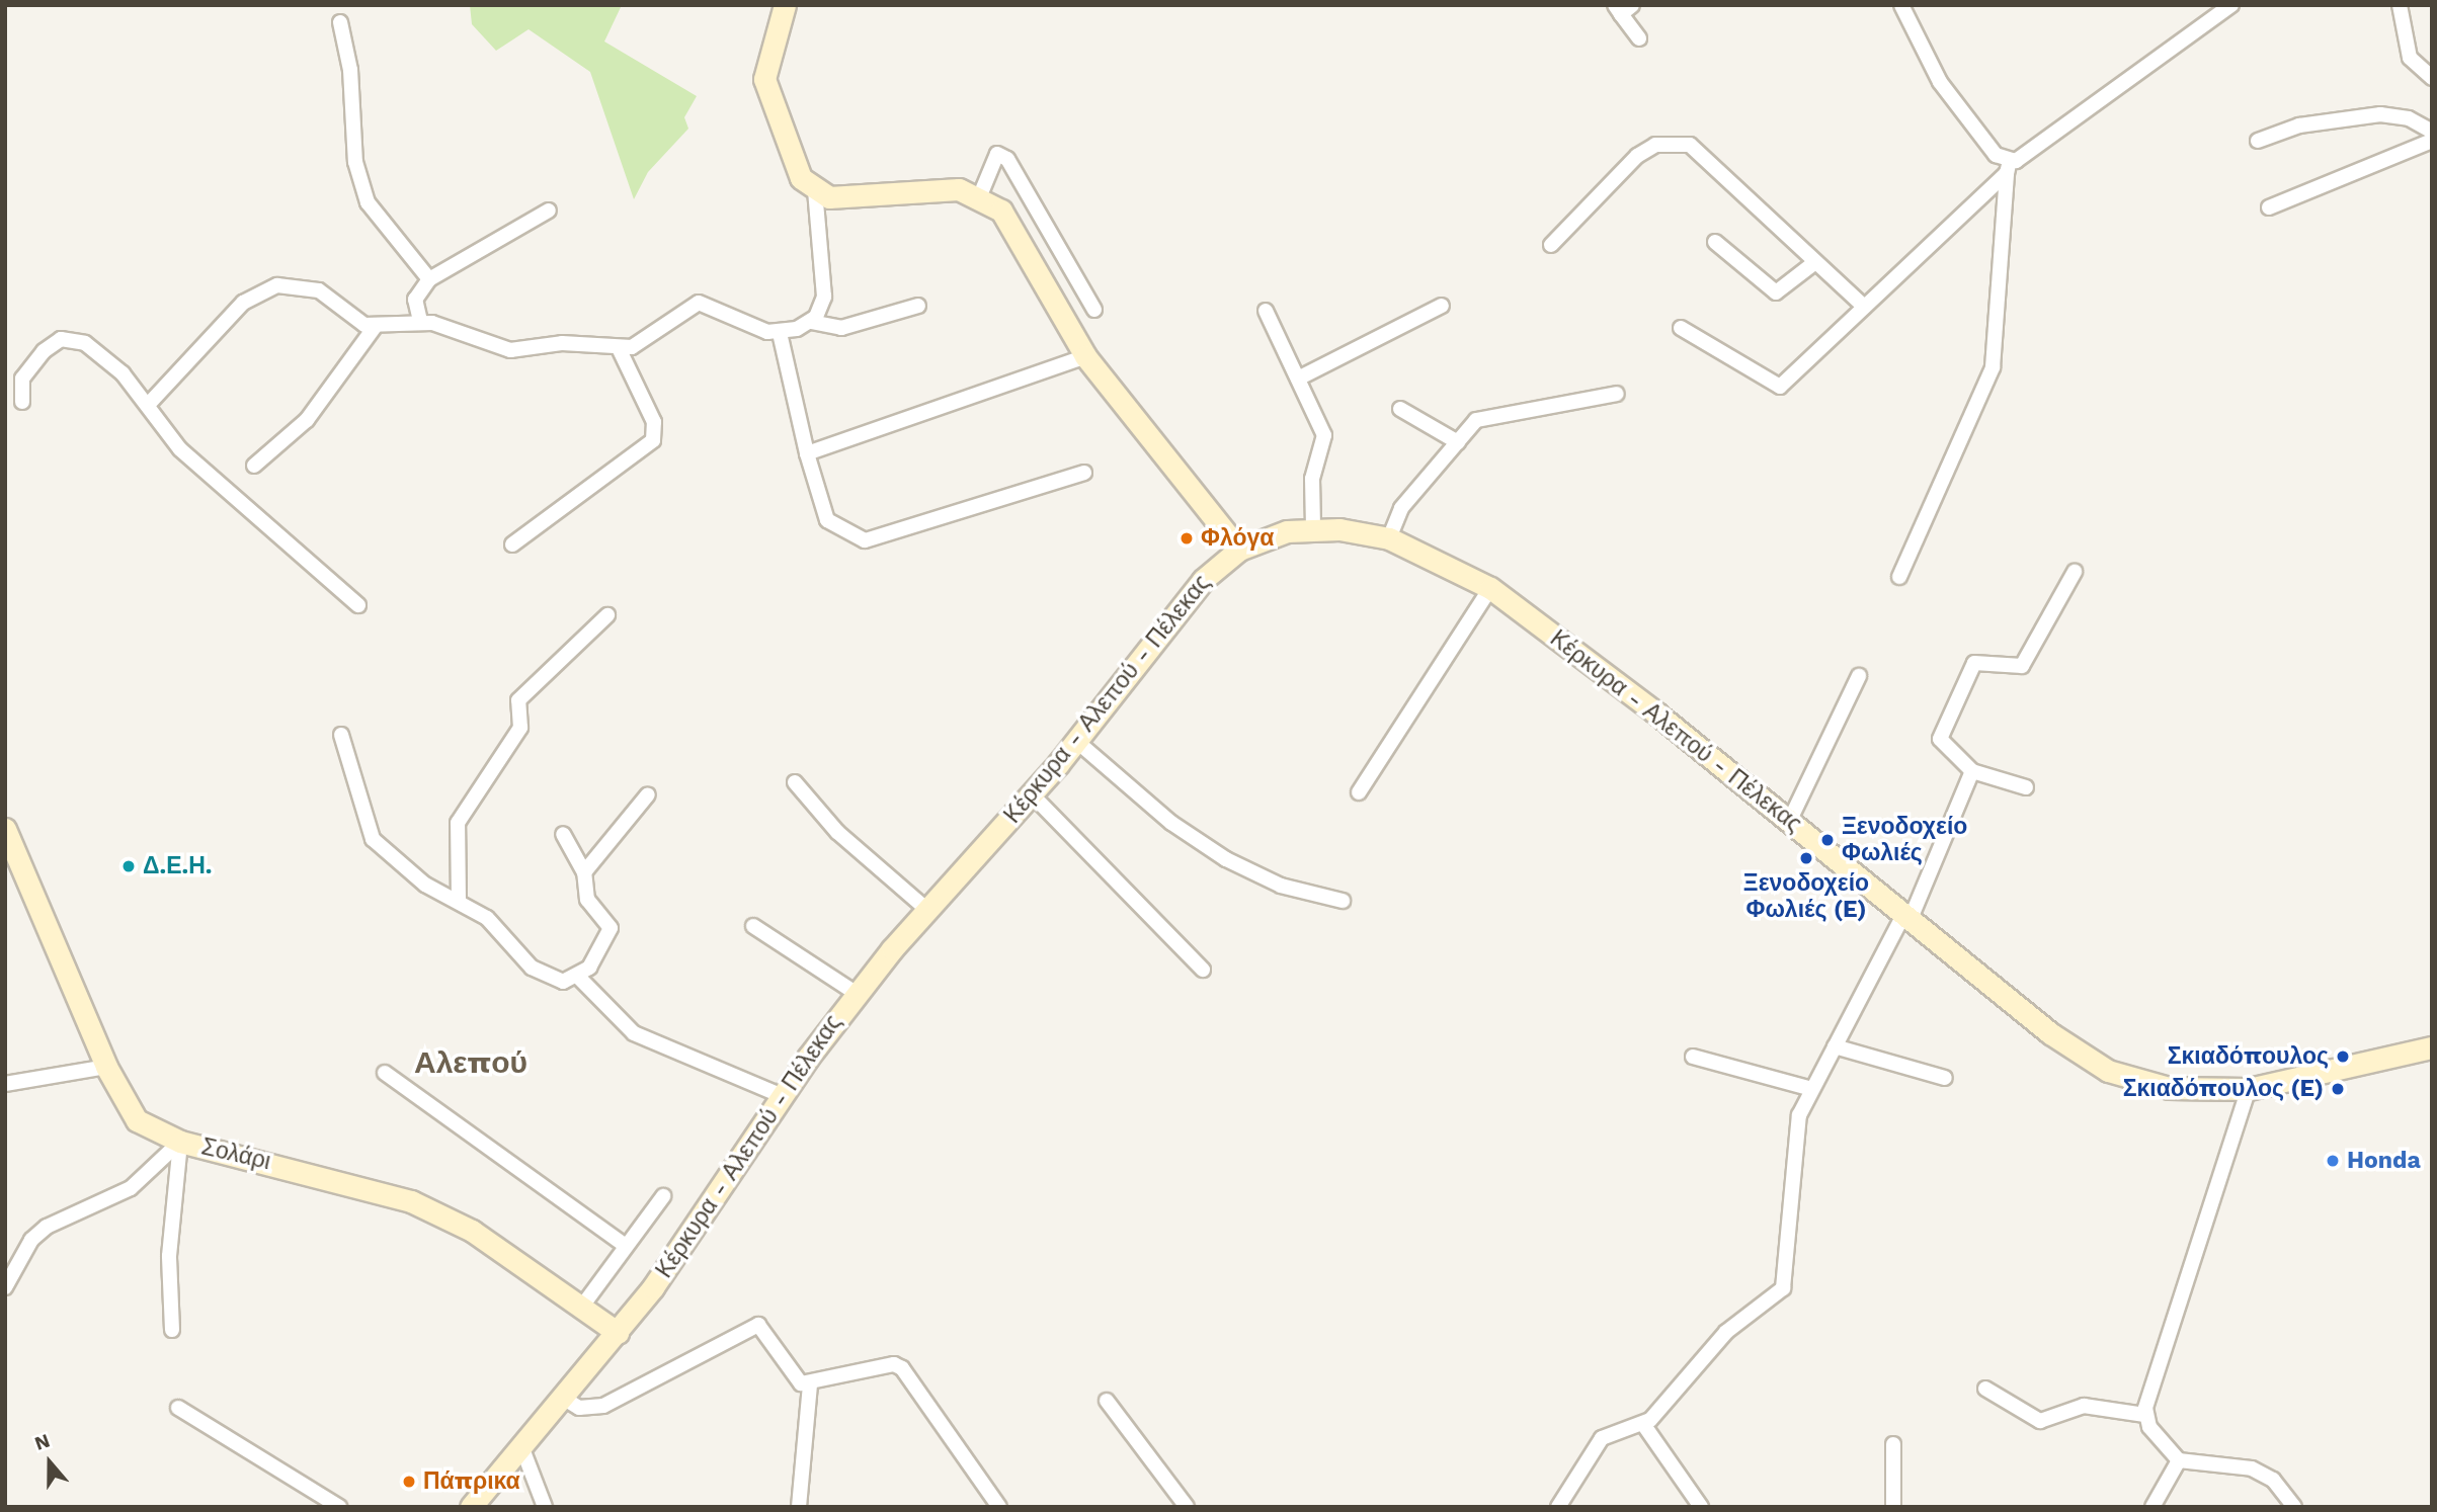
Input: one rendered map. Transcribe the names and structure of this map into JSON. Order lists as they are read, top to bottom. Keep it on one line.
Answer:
{"streets":{"main road":["Κέρκυρα - Αλεπού - Πέλεκας","Σολάρι"]},"crossings":[["Κέρκυρα - Αλεπού - Πέλεκας","Σολάρι"]],"districts":["Αλεπού"],"places":["Φλόγα","Ξενοδοχείο Φωλιές","Ξενοδοχείο Φωλιές (E)","Δ.Ε.Η.","Σκιαδόπουλος","Σκιαδόπουλος (E)","Honda","Πάπρικα"],"north":"top"}
